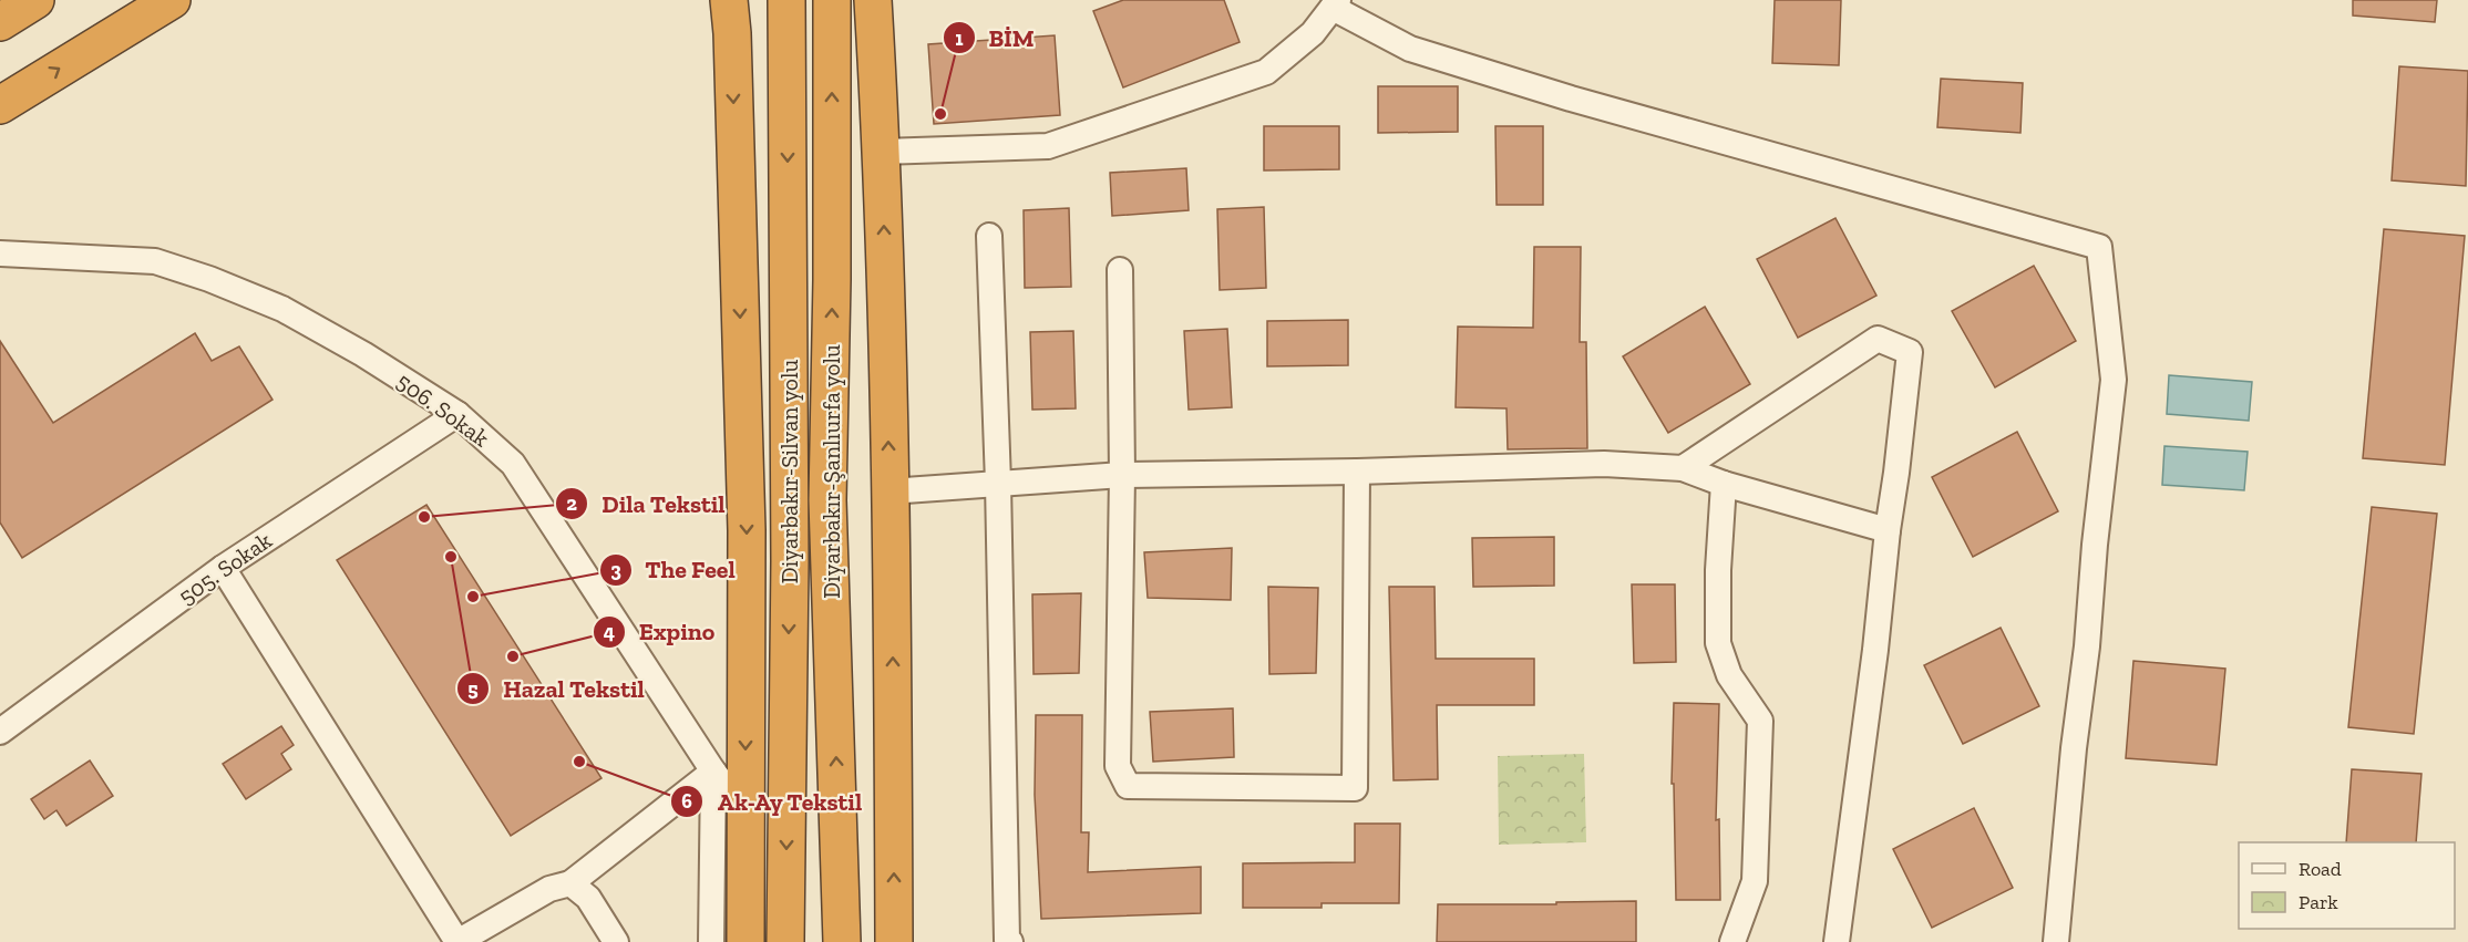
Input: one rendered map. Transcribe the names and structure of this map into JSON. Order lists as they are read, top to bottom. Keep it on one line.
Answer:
{"streets":{"highway":["Diyarbakır-Silvan yolu","Diyarbakır-Şanlıurfa yolu"],"street":["506. Sokak","505. Sokak"]},"crossings":[["506. Sokak","505. Sokak"]],"places":["BİM","Dila Tekstil","Hazal Tekstil","The Feel","Expino","Ak-Ay Tekstil"],"legend":["Road","Park"]}
